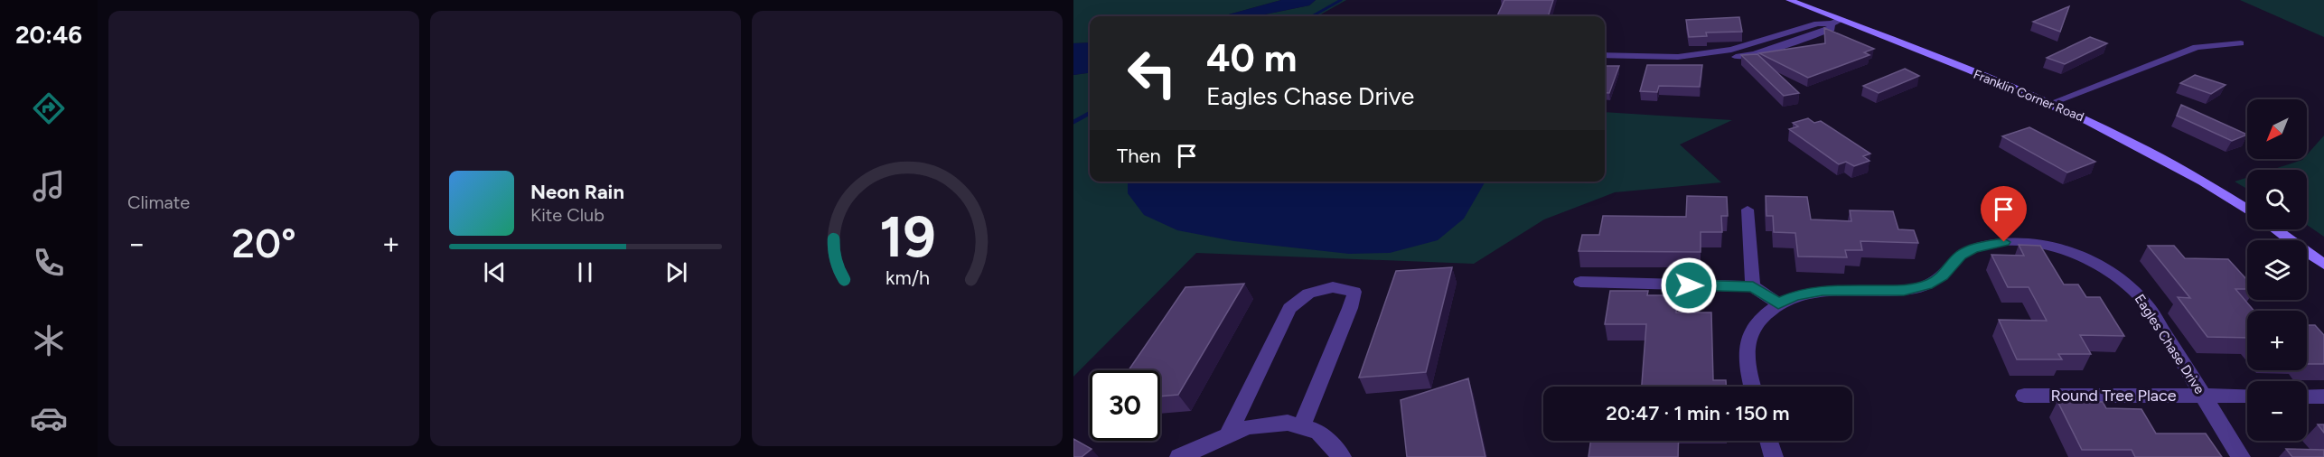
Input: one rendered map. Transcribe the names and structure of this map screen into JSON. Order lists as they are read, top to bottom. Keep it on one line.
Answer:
{"streets":{"main road":["Franklin Corner Road"],"street":["Eagles Chase Drive","Round Tree Place"]},"crossings":[["Eagles Chase Drive","Round Tree Place"]],"north":"bottom left","page":{"tabs":"20:46","tile":"Climate","turn":["40 m","Eagles Chase Drive"],"map_buttons":["+","−"],"then":"Then","song":["Neon Rain","Kite Club"],"heat":["−","20°","+"],"limit":"30","trip":"20:47 · 1 min · 150 m","gauge":["19","km/h"]}}
